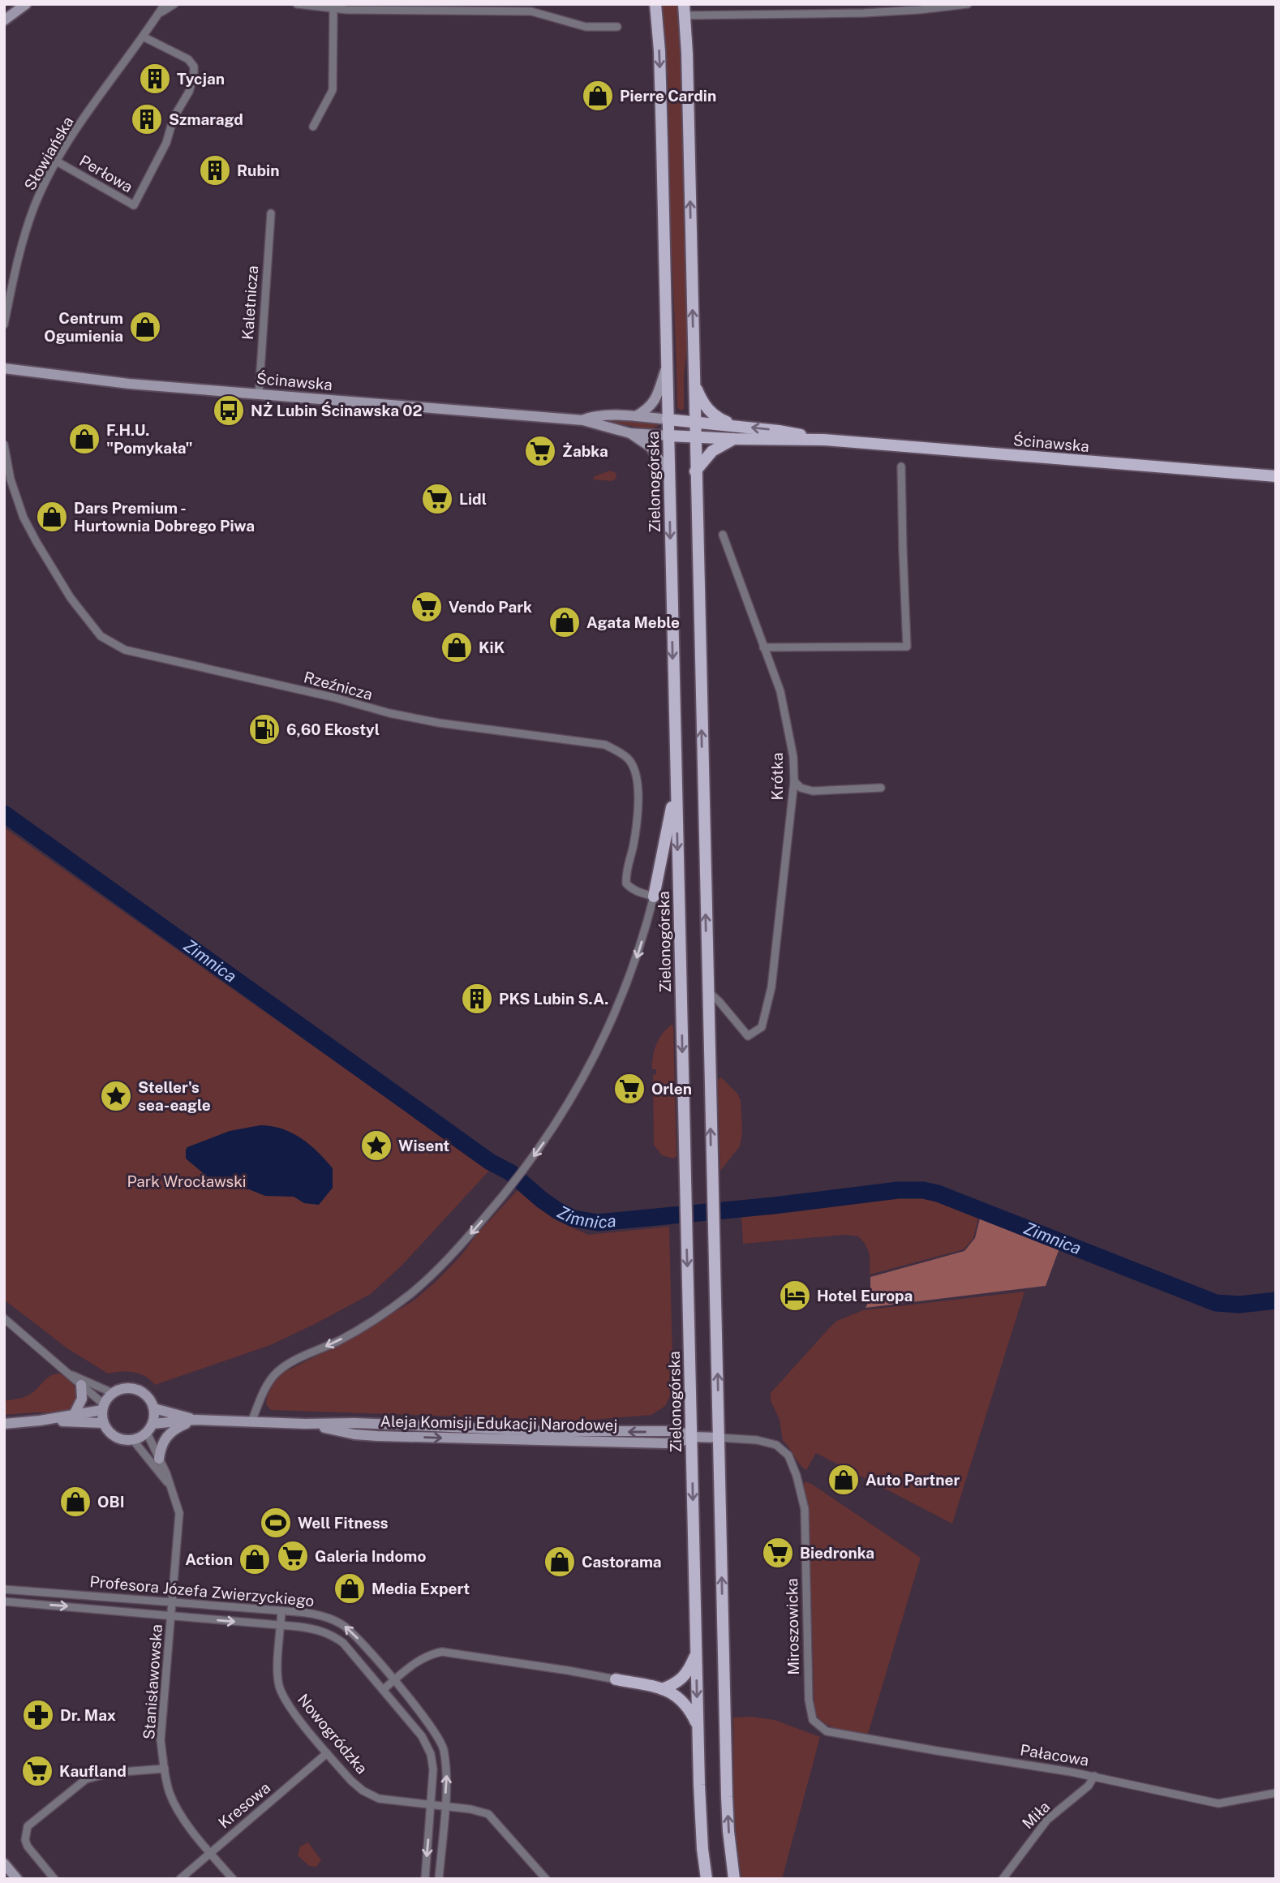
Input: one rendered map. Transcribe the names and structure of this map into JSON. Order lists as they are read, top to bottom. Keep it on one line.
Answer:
{"streets":{"main road":["Ścinawska","Zielonogórska","Aleja Komisji Edukacji Narodowej"],"street":["Słowiańska","Perłowa","Kaletnicza","Rzeźnicza","Krótka","Profesora Józefa Zwierzyckiego","Miroszowicka","Stanisławowska","Nowogródzka","Pałacowa","Kresowa","Miła"]},"crossings":[["Słowiańska","Perłowa"],["Kaletnicza","Ścinawska"],["Ścinawska","Zielonogórska"],["Zielonogórska","Aleja Komisji Edukacji Narodowej"],["Aleja Komisji Edukacji Narodowej","Miroszowicka"],["Profesora Józefa Zwierzyckiego","Stanisławowska"],["Profesora Józefa Zwierzyckiego","Nowogródzka"],["Miroszowicka","Pałacowa"],["Stanisławowska","Kresowa"],["Nowogródzka","Kresowa"],["Pałacowa","Miła"]],"water":["Zimnica"],"parks":["Park Wrocławski"],"places":{"building":["Tycjan","Szmaragd","Rubin","PKS Lubin S.A."],"shop":["Pierre Cardin","Centrum Ogumienia","F.H.U. \"Pomykała\"","Dars Premium - Hurtownia Dobrego Piwa","Agata Meble","KiK","Auto Partner","OBI","Action","Castorama","Media Expert"],"bus stop":["NŻ Lubin Ścinawska 02"],"supermarket":["Żabka","Lidl","Vendo Park","Orlen","Biedronka","Galeria Indomo","Kaufland"],"fuel station":["6,60 Ekostyl"],"place":["Steller's sea-eagle","Wisent"],"hotel":["Hotel Europa"],"sports":["Well Fitness"],"pharmacy":["Dr. Max"]}}
